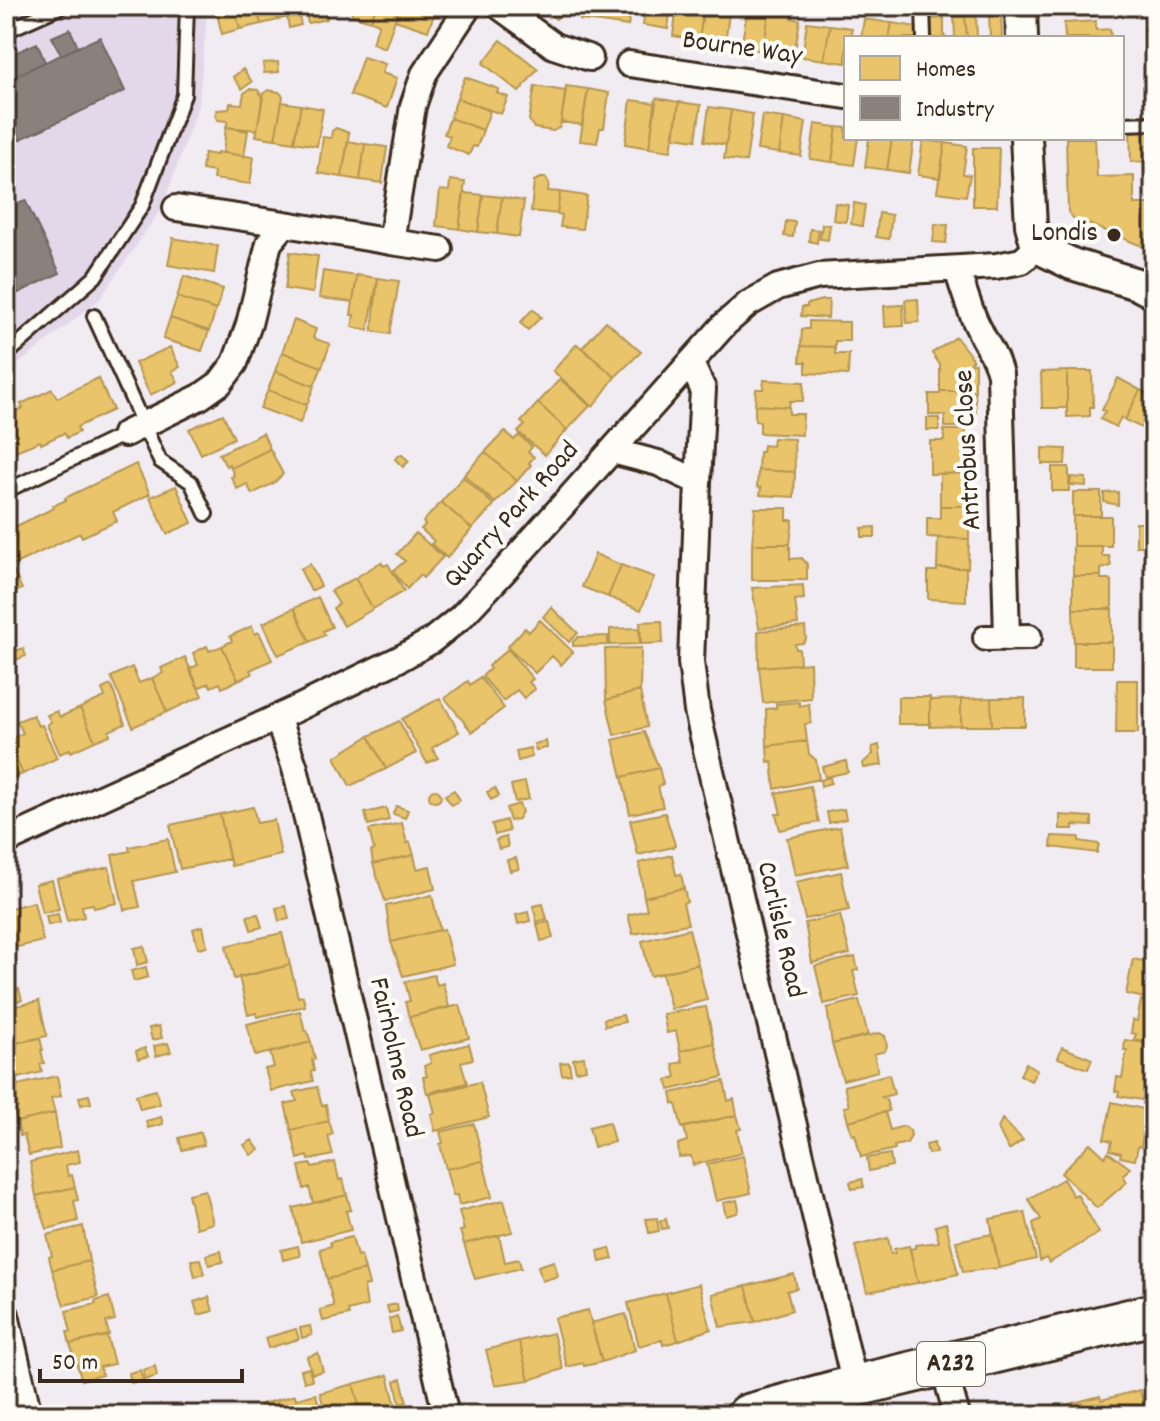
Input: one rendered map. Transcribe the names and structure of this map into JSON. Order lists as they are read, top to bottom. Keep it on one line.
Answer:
{"streets":{"highway":["A232"],"street":["Bourne Way","Antrobus Close","Quarry Park Road","Carlisle Road","Fairholme Road"]},"crossings":[["Antrobus Close","Quarry Park Road"],["Quarry Park Road","Carlisle Road"],["Quarry Park Road","Fairholme Road"],["Carlisle Road","A232"]],"places":["Londis"],"legend":["Homes","Industry"],"scale_bar":"50 m"}
